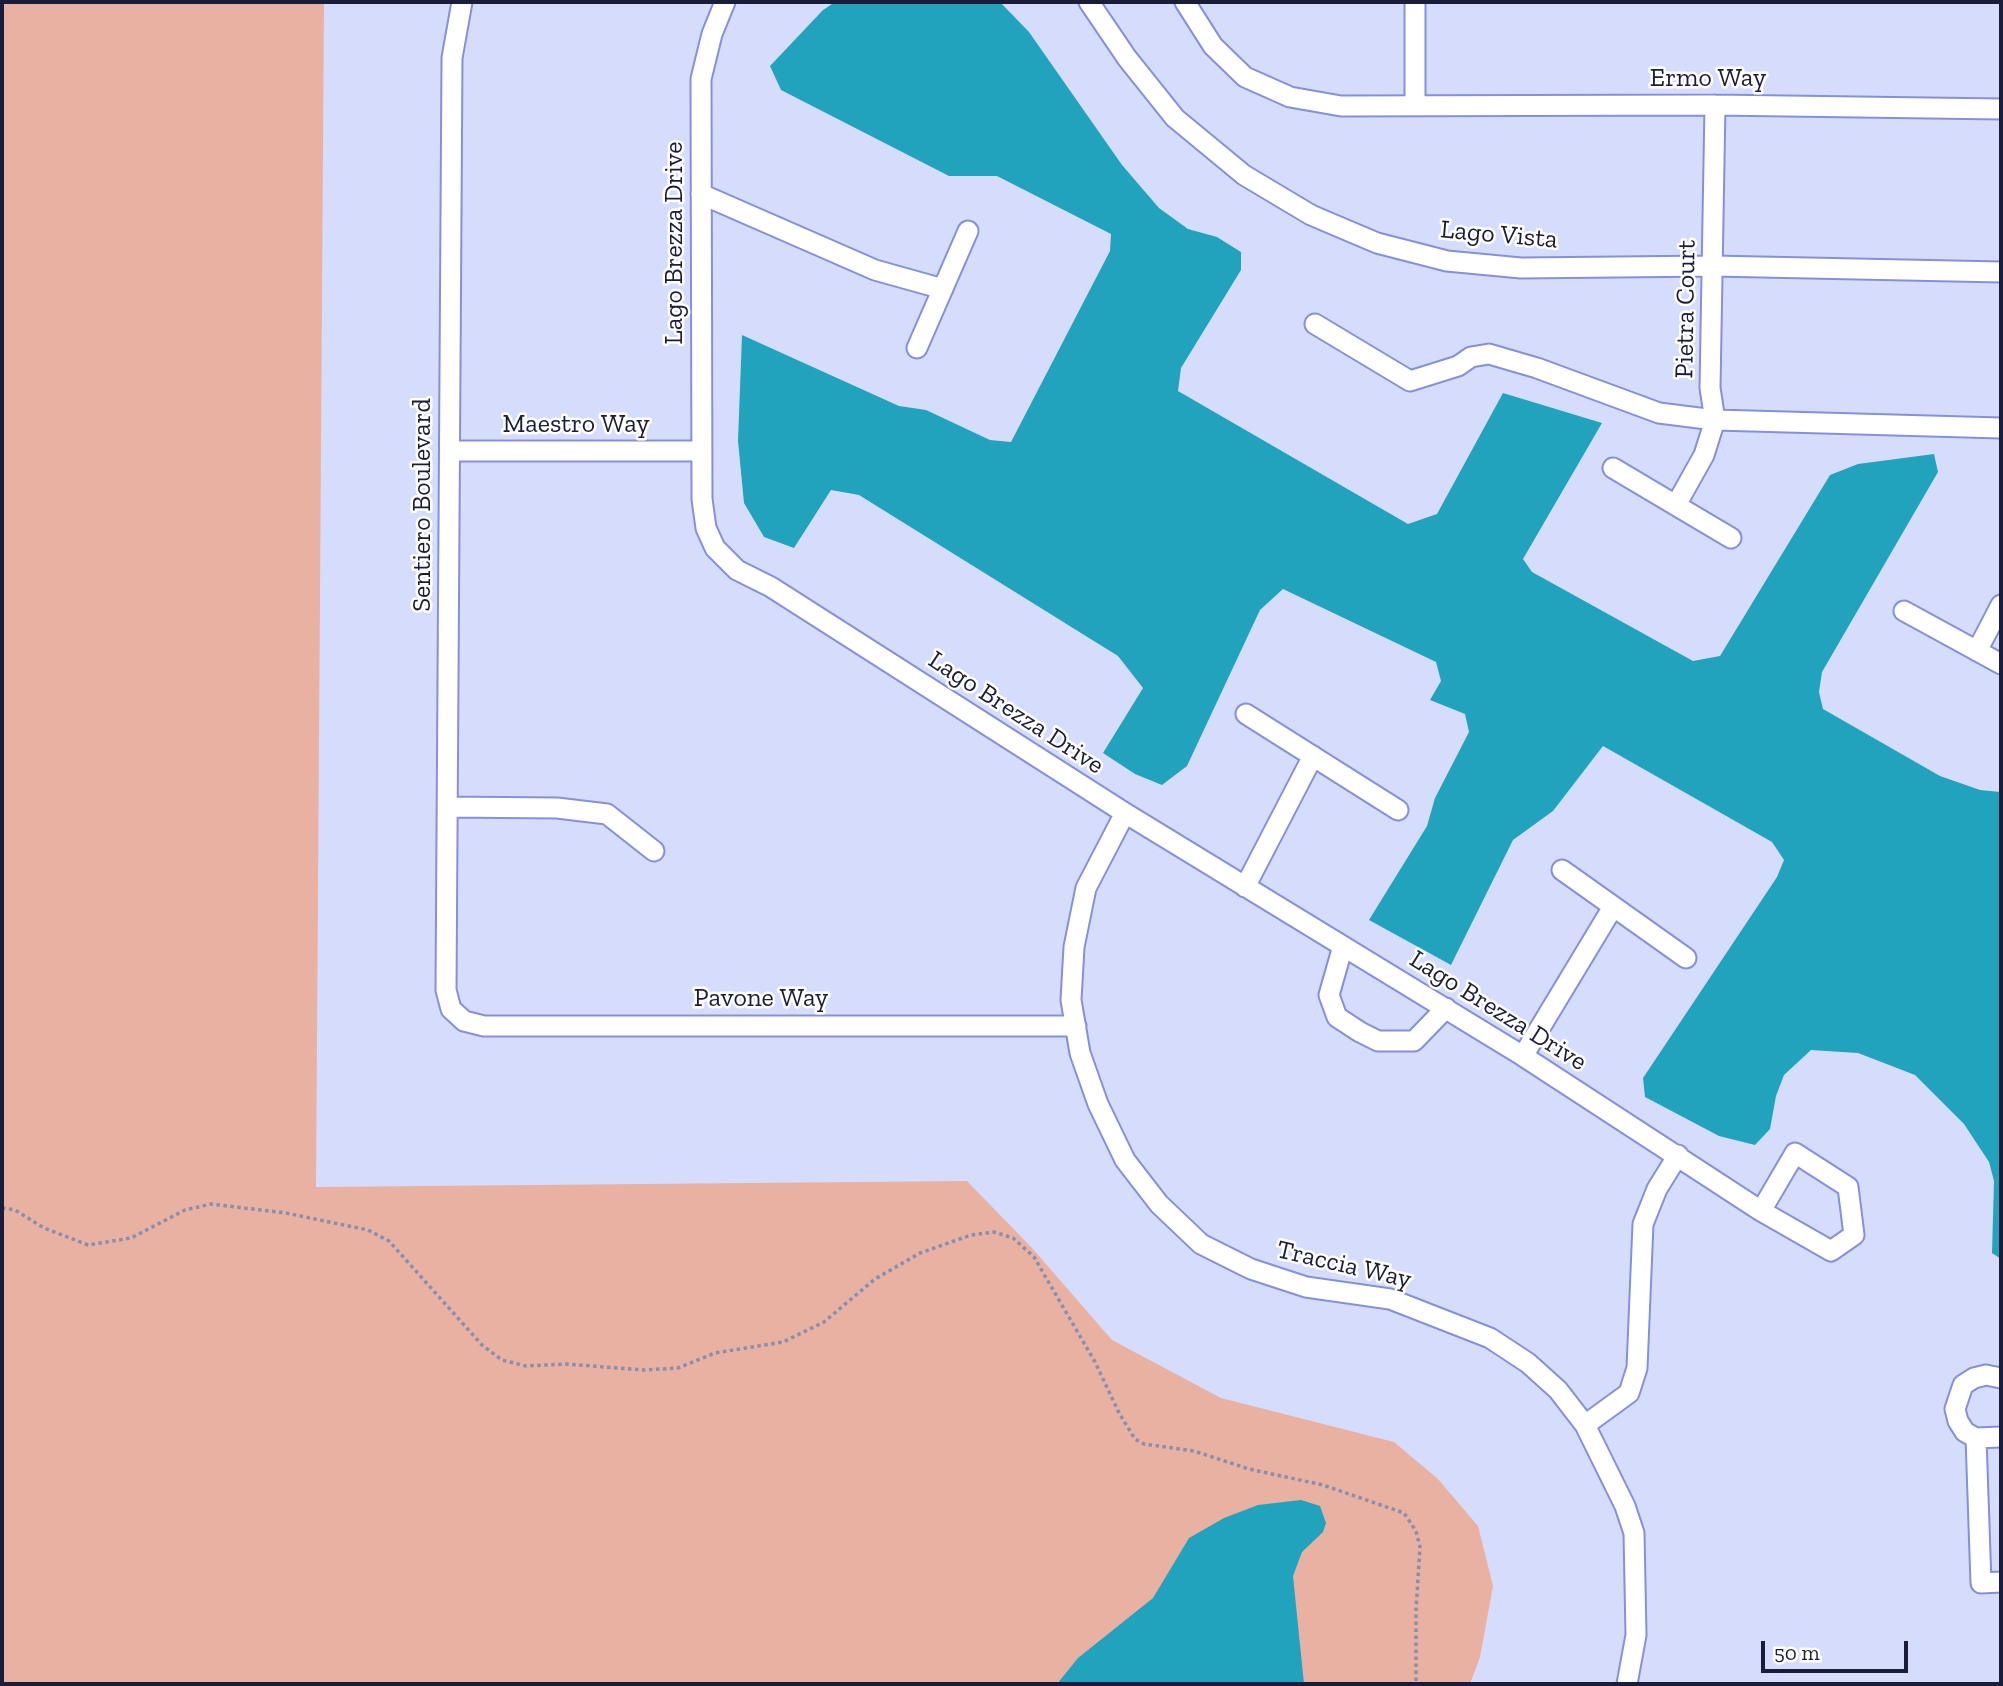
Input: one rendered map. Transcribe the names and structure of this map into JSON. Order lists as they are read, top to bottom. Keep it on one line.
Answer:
{"streets":{"street":["Ermo Way","Lago Vista","Lago Brezza Drive","Pietra Court","Maestro Way","Sentiero Boulevard","Pavone Way","Traccia Way"]},"crossings":[["Ermo Way","Pietra Court"],["Lago Vista","Pietra Court"],["Lago Brezza Drive","Maestro Way"],["Lago Brezza Drive","Traccia Way"],["Maestro Way","Sentiero Boulevard"],["Sentiero Boulevard","Pavone Way"],["Pavone Way","Traccia Way"]],"scale_bar":"50 m"}
